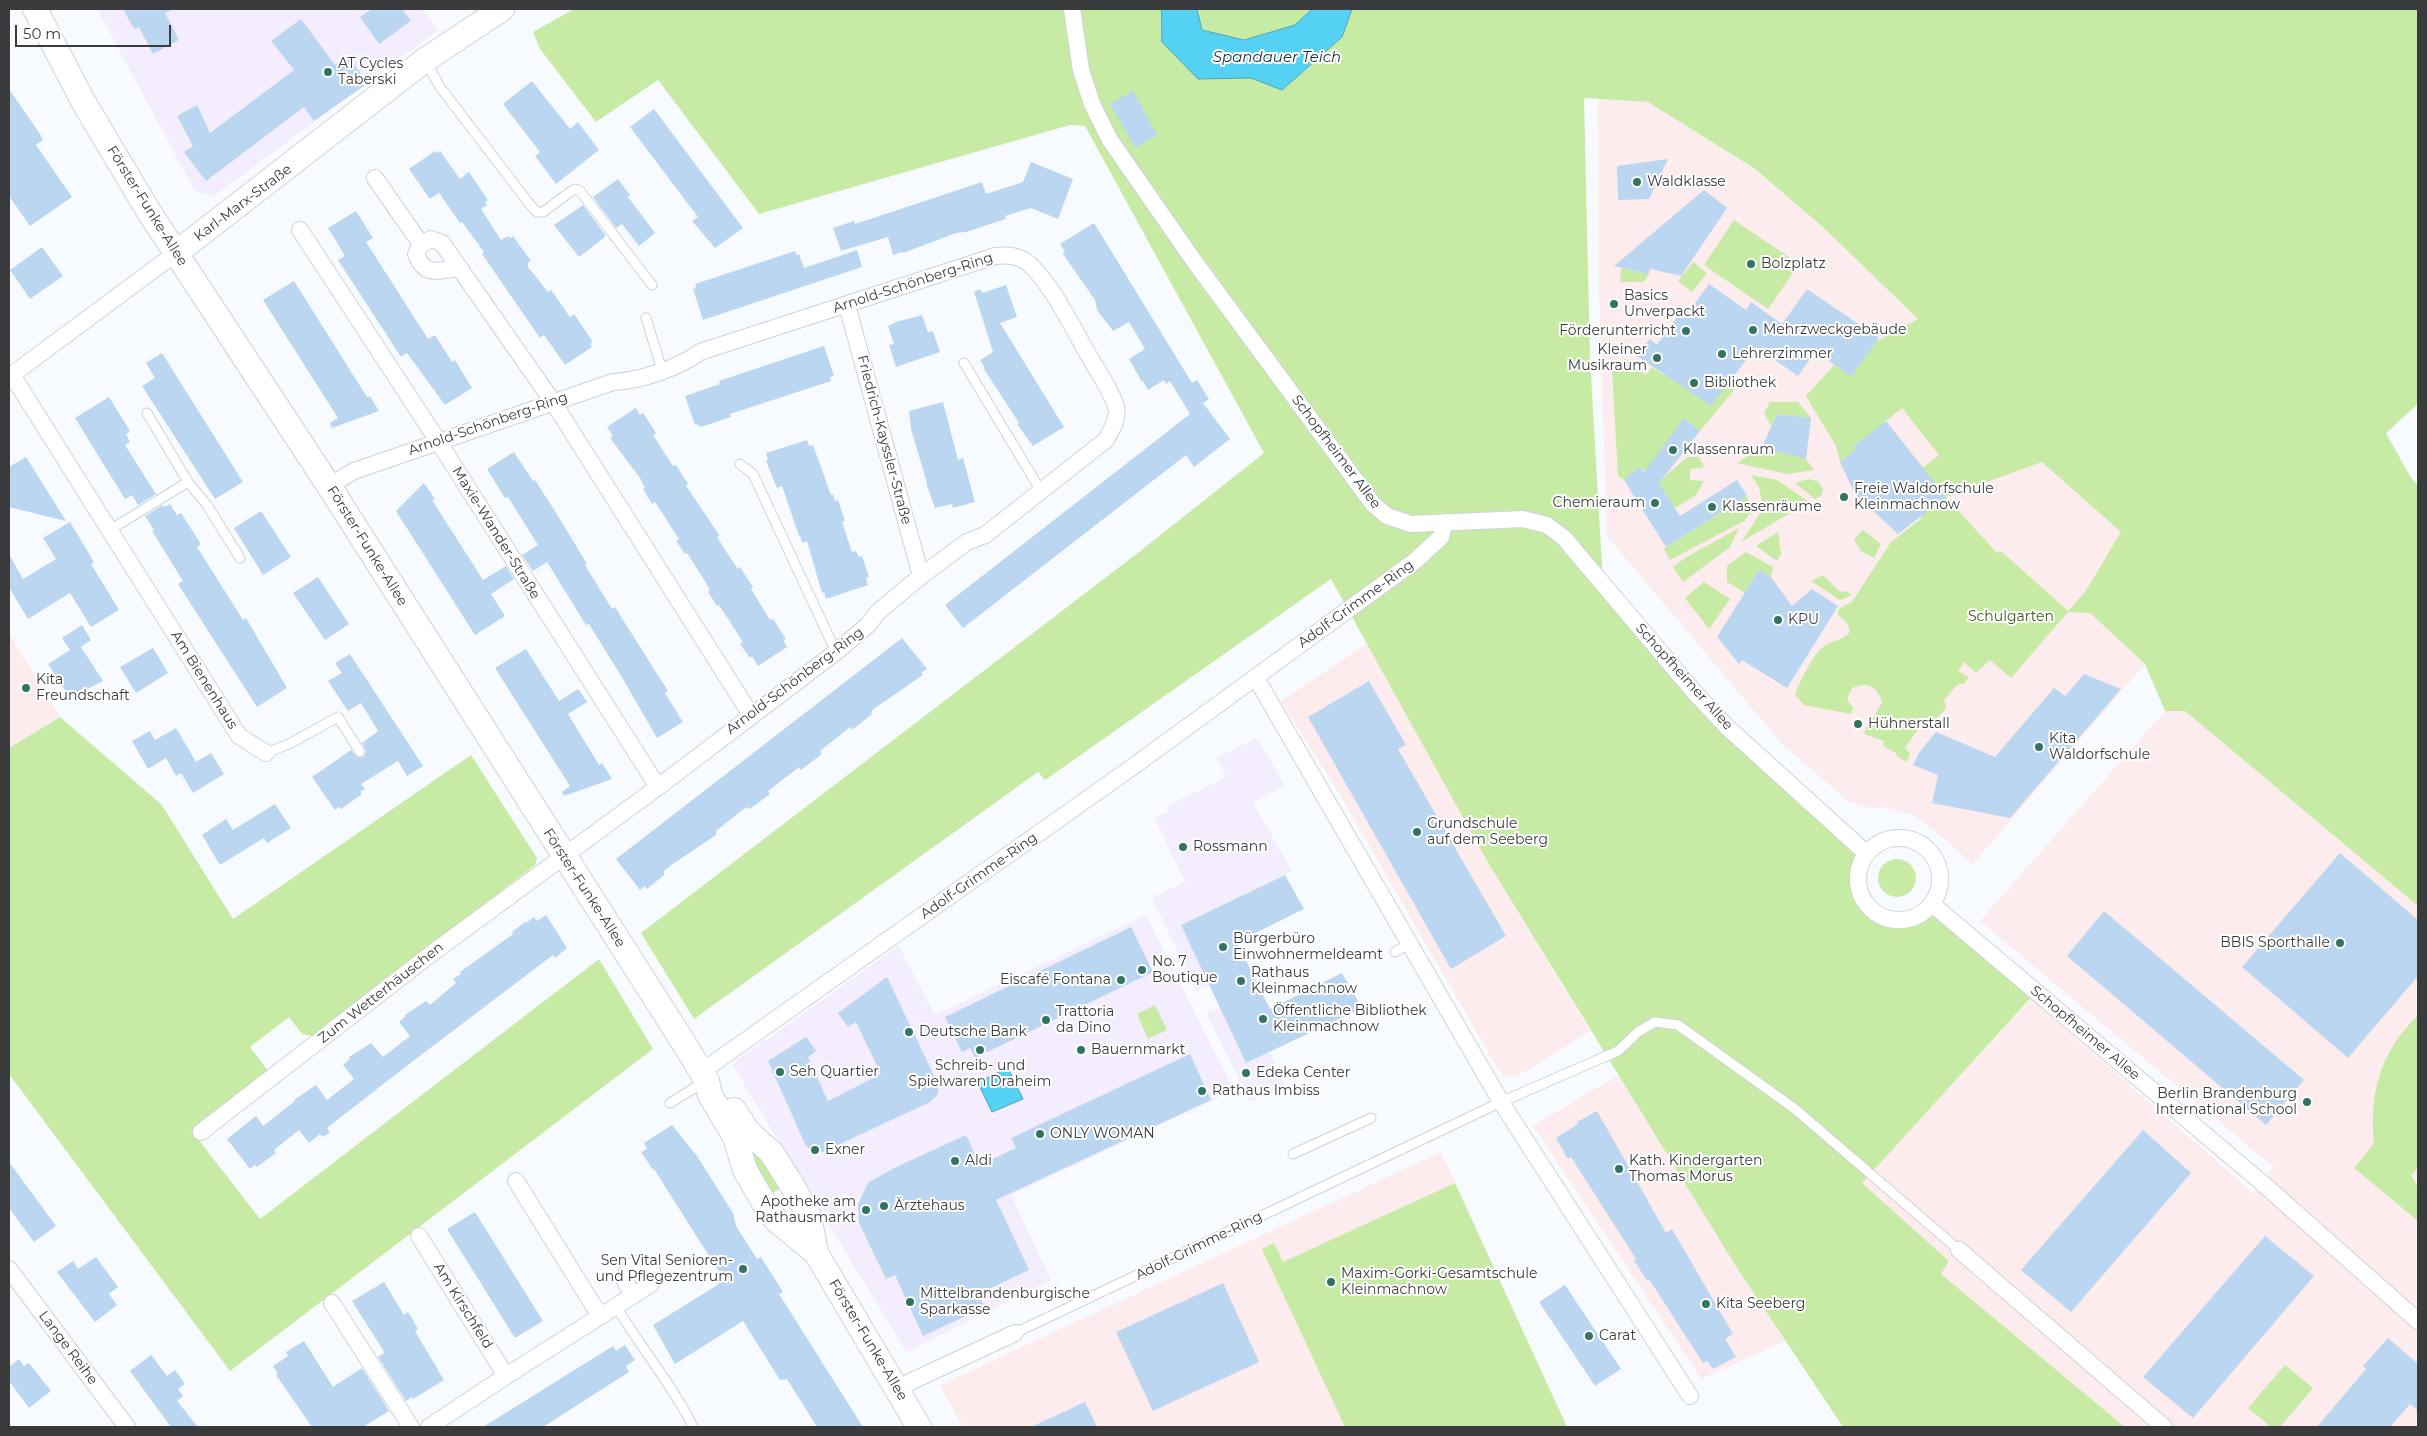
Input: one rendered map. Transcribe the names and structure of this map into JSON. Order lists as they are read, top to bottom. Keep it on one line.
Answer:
{"streets":{"street":["Karl-Marx-Straße","Förster-Funke-Allee","Arnold-Schönberg-Ring","Friedrich-Kayssler-Straße","Schopfheimer Allee","Maxie-Wander-Straße","Adolf-Grimme-Ring","Am Bienenhaus","Zum Wetterhäuschen","Am Kirschfeld","Lange Reihe"]},"crossings":[["Karl-Marx-Straße","Förster-Funke-Allee"],["Karl-Marx-Straße","Am Bienenhaus"],["Förster-Funke-Allee","Arnold-Schönberg-Ring"],["Förster-Funke-Allee","Adolf-Grimme-Ring"],["Förster-Funke-Allee","Zum Wetterhäuschen"],["Arnold-Schönberg-Ring","Friedrich-Kayssler-Straße"],["Arnold-Schönberg-Ring","Maxie-Wander-Straße"],["Arnold-Schönberg-Ring","Zum Wetterhäuschen"],["Schopfheimer Allee","Adolf-Grimme-Ring"]],"water":["Spandauer Teich"],"parks":["Schulgarten"],"places":["AT Cycles Taberski","Waldklasse","Bolzplatz","Basics Unverpackt","Mehrzweckgebäude","Förderunterricht","Lehrerzimmer","Kleiner Musikraum","Bibliothek","Klassenraum","Freie Waldorfschule Kleinmachnow","Chemieraum","Klassenräume","KPU","Kita Freundschaft","Hühnerstall","Kita Waldorfschule","Grundschule auf dem Seeberg","Rossmann","BBIS Sporthalle","Bürgerbüro Einwohnermeldeamt","No. 7 Boutique","Eiscafé Fontana","Rathaus Kleinmachnow","Öffentliche Bibliothek Kleinmachnow","Trattoria da Dino","Deutsche Bank","Schreib- und Spielwaren Draheim","Bauernmarkt","Seh Quartier","Edeka Center","Rathaus Imbiss","Berlin Brandenburg International School","ONLY WOMAN","Exner","Aldi","Kath. Kindergarten Thomas Morus","Ärztehaus","Apotheke am Rathausmarkt","Sen Vital Senioren- und Pflegezentrum","Maxim-Gorki-Gesamtschule Kleinmachnow","Mittelbrandenburgische Sparkasse","Kita Seeberg","Carat"],"scale_bar":"50 m"}
